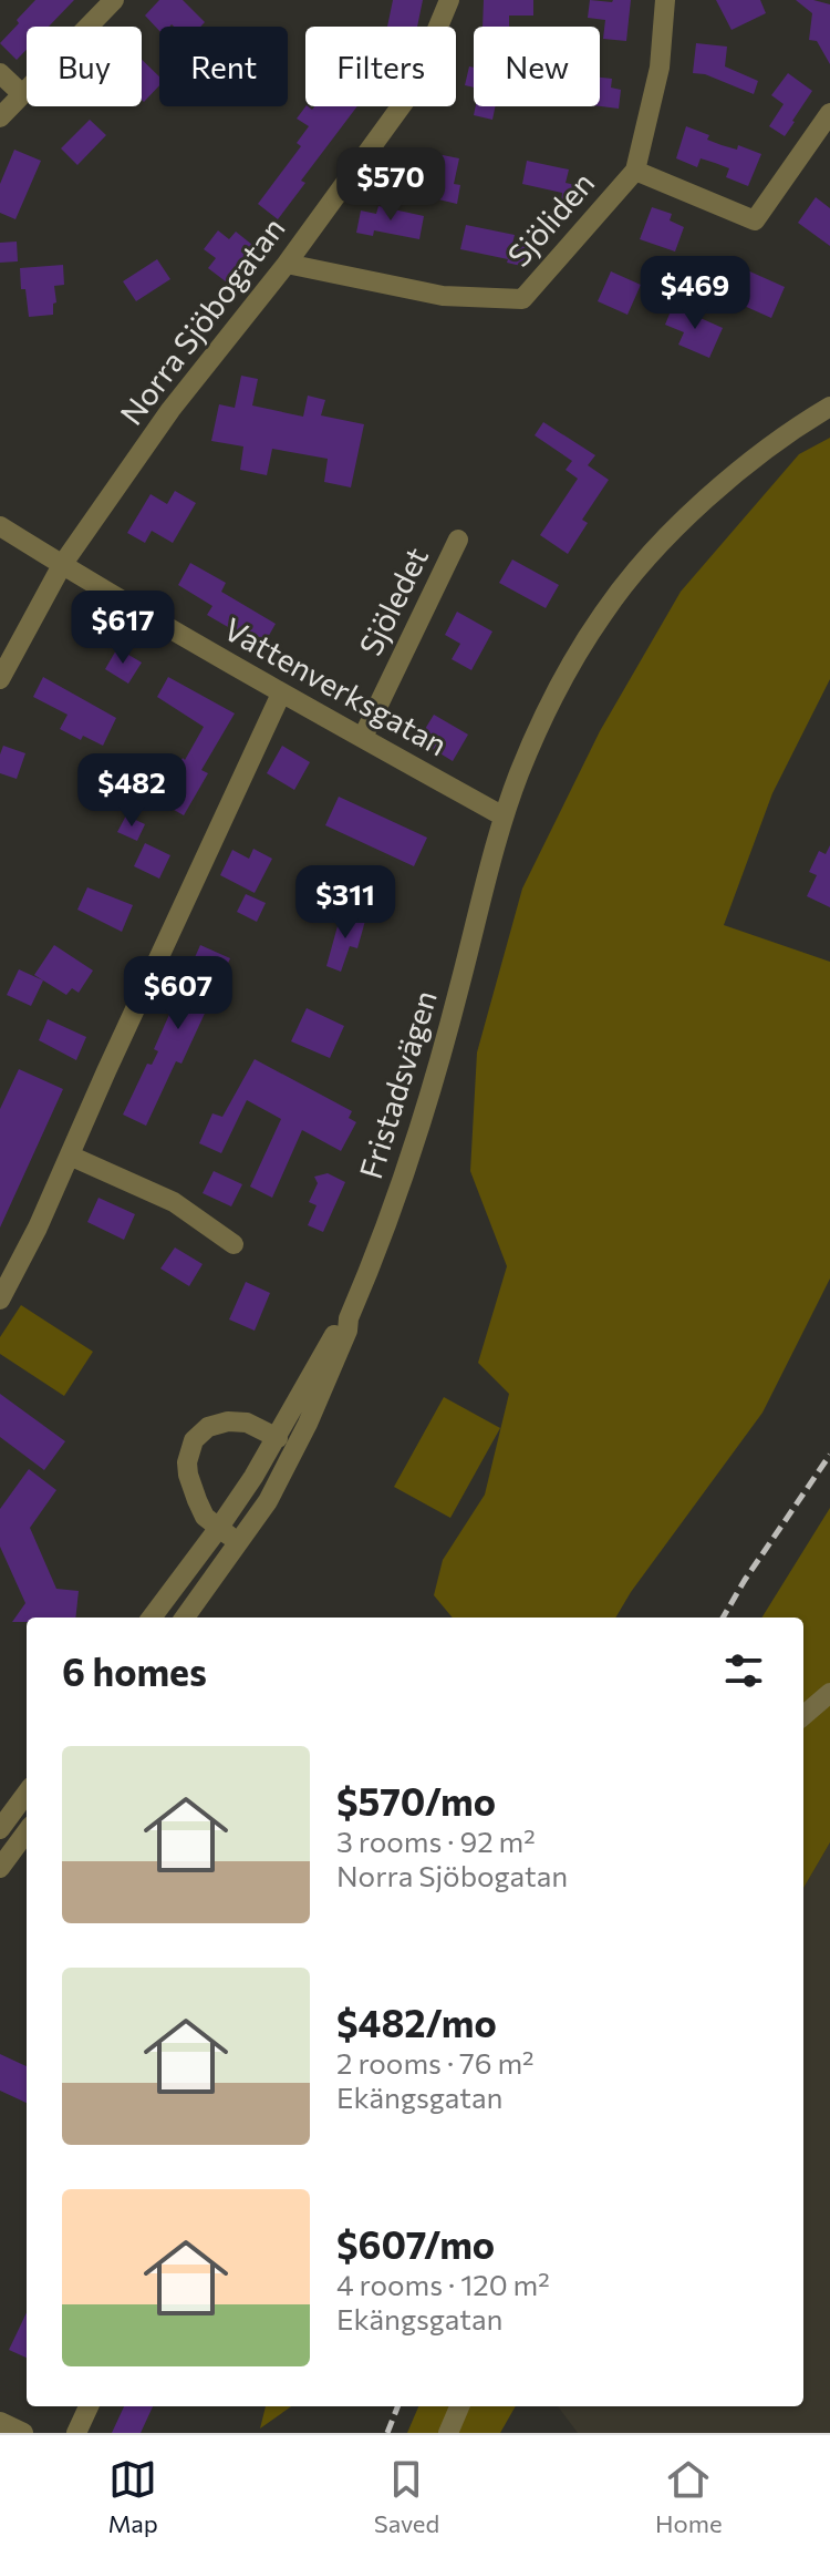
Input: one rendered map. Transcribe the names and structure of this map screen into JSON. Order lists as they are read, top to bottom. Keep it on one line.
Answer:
{"streets":{"street":["Sjöliden","Norra Sjöbogatan","Sjöledet","Vattenverksgatan","Fristadsvägen"]},"crossings":[["Sjöliden","Norra Sjöbogatan"],["Norra Sjöbogatan","Vattenverksgatan"],["Sjöledet","Vattenverksgatan"],["Vattenverksgatan","Fristadsvägen"]],"page":{"chip":["Buy","Rent","Filters","New"],"price":["$570","$469","$617","$482","$311","$607"],"heading":"6 homes","list":[{"name":"$570/mo","note":"3 rooms · 92 m² · Norra Sjöbogatan"},{"name":"$482/mo","note":"2 rooms · 76 m² · Ekängsgatan"},{"name":"$607/mo","note":"4 rooms · 120 m² · Ekängsgatan"}],"tabs":["Map","Saved","Home"]}}
